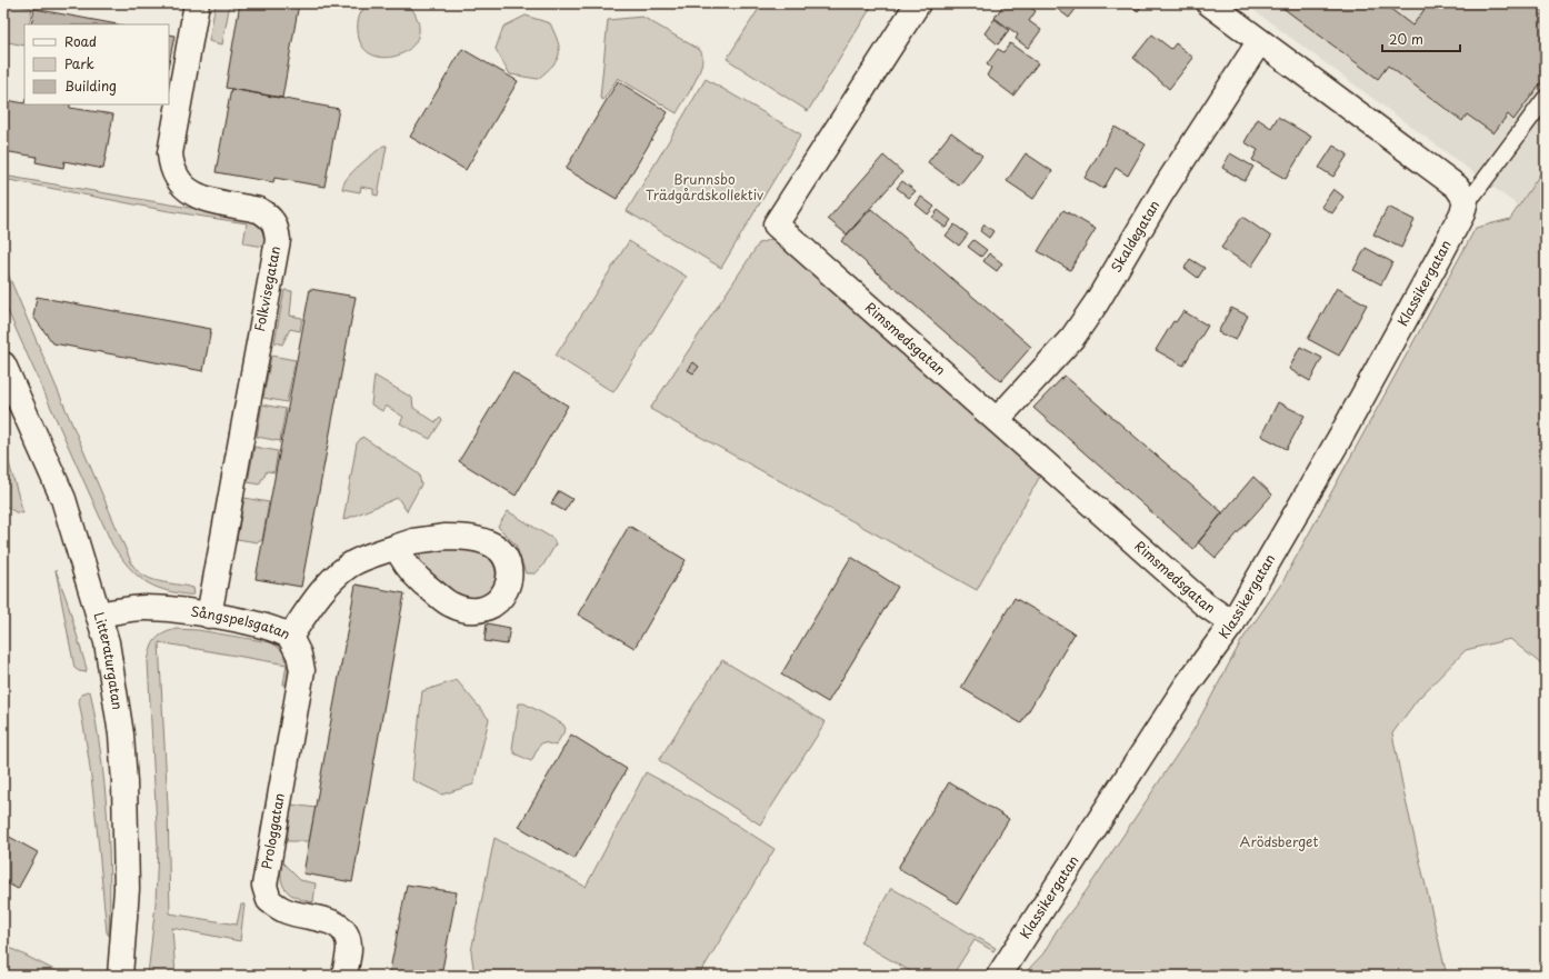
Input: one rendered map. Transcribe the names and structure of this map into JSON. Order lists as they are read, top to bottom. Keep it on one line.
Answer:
{"streets":{"street":["Skaldegatan","Klassikergatan","Folkvisegatan","Rimsmedsgatan","Sångspelsgatan","Litteraturgatan","Prologgatan"]},"crossings":[["Skaldegatan","Rimsmedsgatan"],["Klassikergatan","Rimsmedsgatan"],["Folkvisegatan","Sångspelsgatan"],["Sångspelsgatan","Litteraturgatan"],["Sångspelsgatan","Prologgatan"]],"parks":["Brunnsbo Trädgårdskollektiv","Arödsberget"],"legend":["Road","Park","Building"],"scale_bar":"20 m"}
